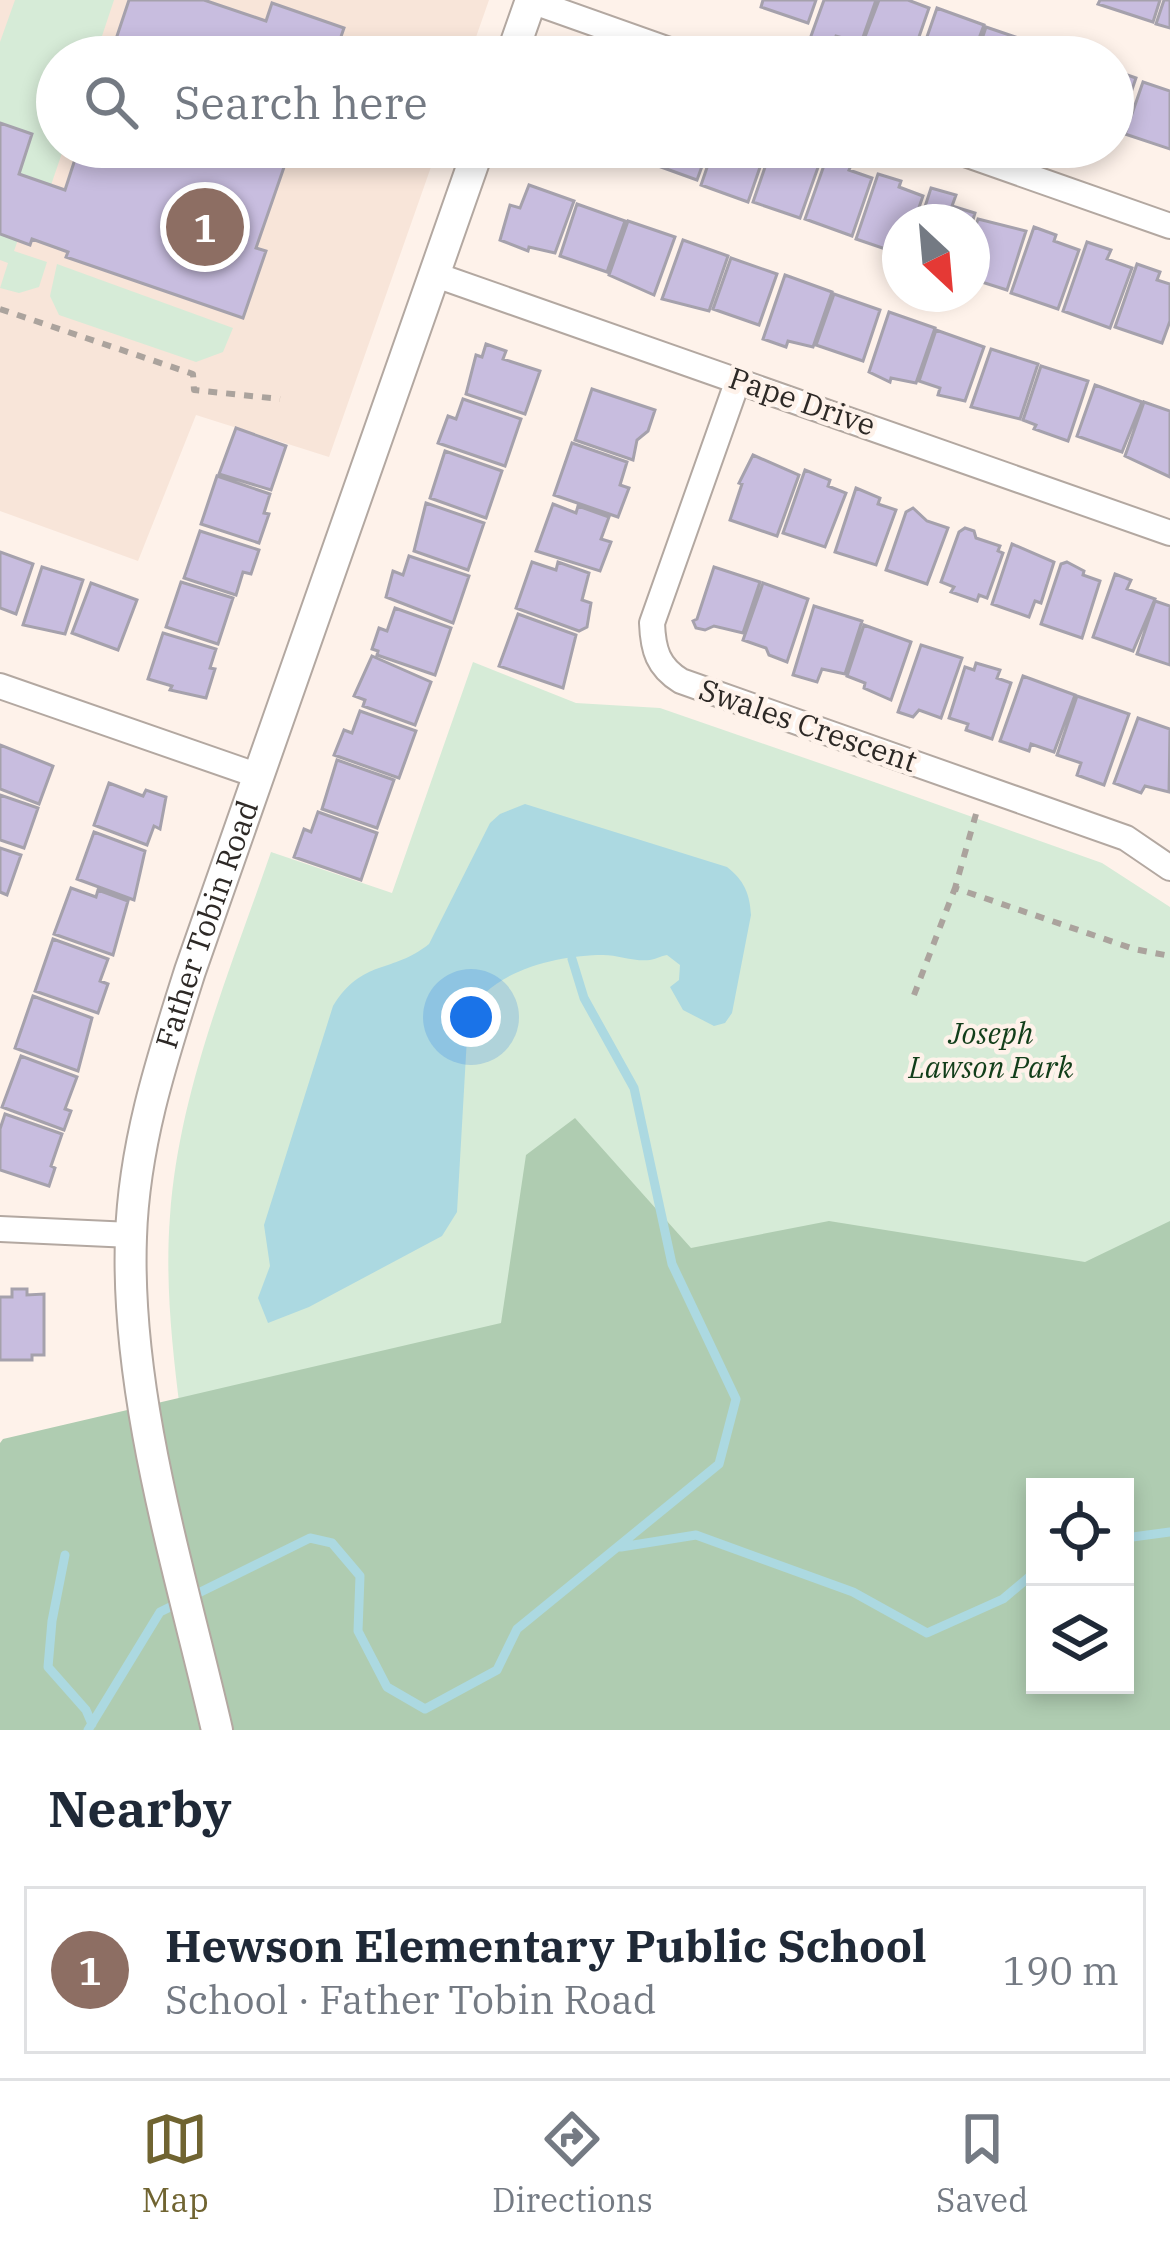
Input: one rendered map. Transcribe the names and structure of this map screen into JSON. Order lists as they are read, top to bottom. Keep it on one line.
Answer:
{"streets":{"street":["Pape Drive","Swales Crescent","Father Tobin Road"]},"crossings":[["Pape Drive","Swales Crescent"],["Pape Drive","Father Tobin Road"]],"parks":["Joseph Lawson Park"],"north":"bottom right","page":{"search":"Search here","pins":"1","heading":"Nearby","list":[{"mark":"1","name":"Hewson Elementary Public School","note":"School · Father Tobin Road","value":"190 m"}],"nav":["Map","Directions","Saved"]}}
